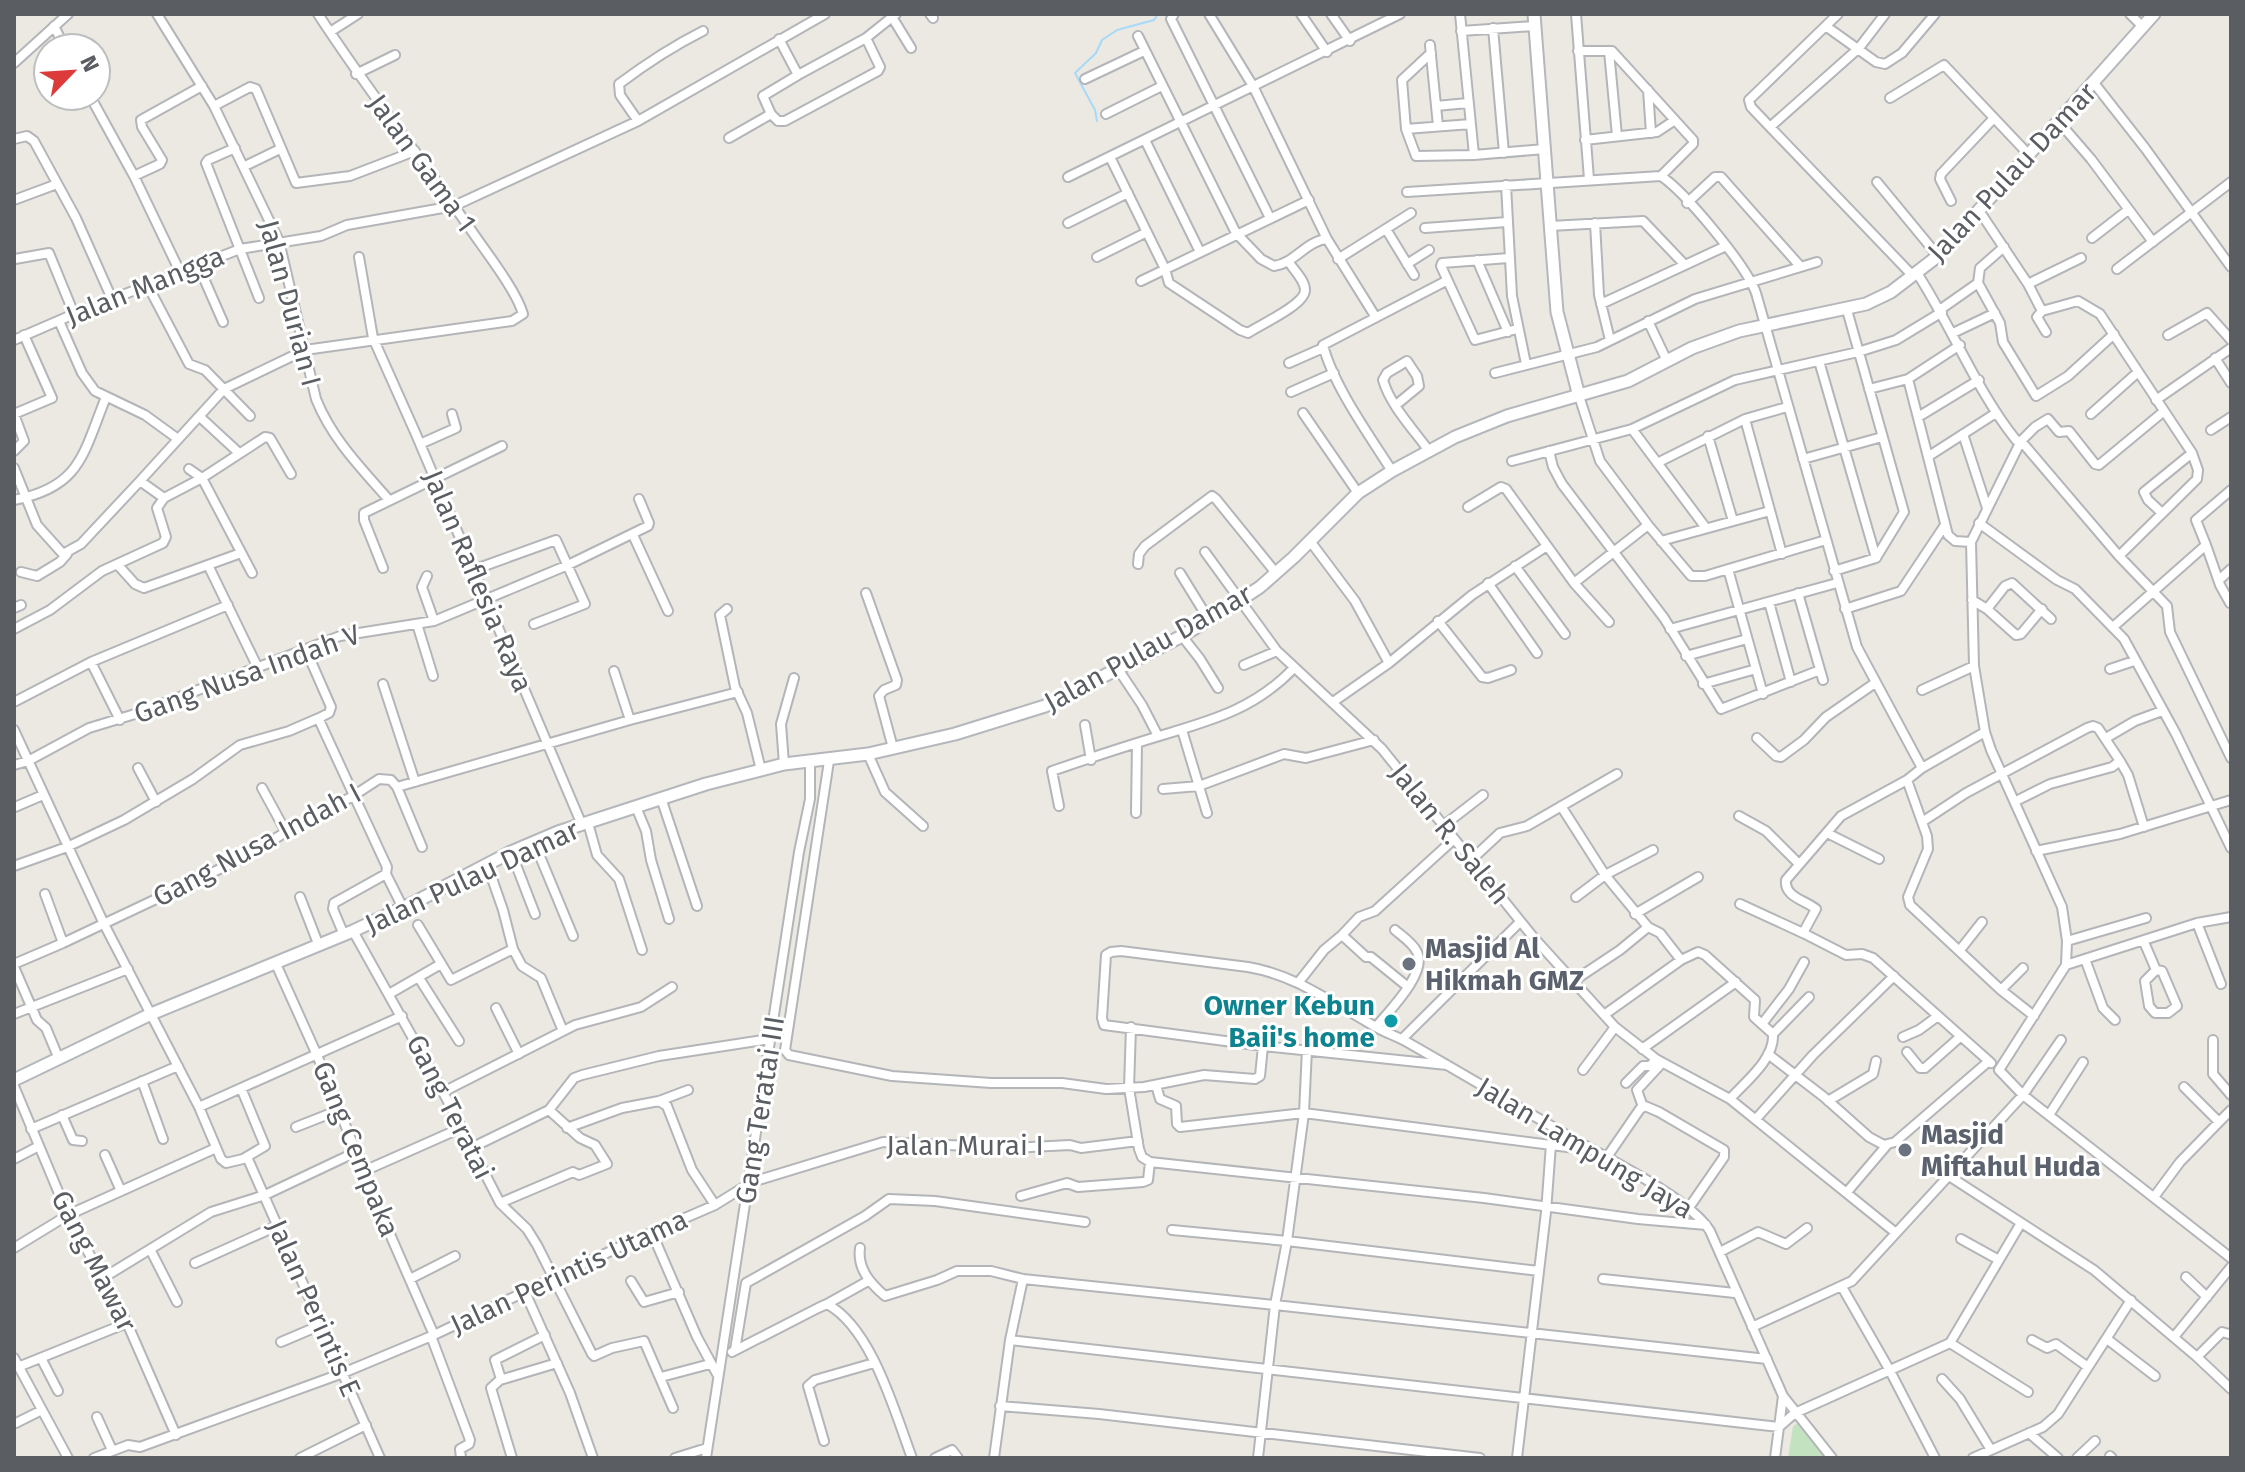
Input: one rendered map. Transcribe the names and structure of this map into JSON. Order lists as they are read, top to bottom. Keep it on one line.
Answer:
{"streets":{"street":["Jalan Gama 1","Jalan Pulau Damar","Jalan Mangga","Jalan Durian I","Jalan Raflesia Raya","Gang Nusa Indah V","Jalan R. Saleh","Gang Nusa Indah I","Gang Teratai","Gang Teratai III","Jalan Murai I","Jalan Lampung Jaya","Gang Cempaka","Gang Mawar","Jalan Perintis Utama","Jalan Perintis E"]},"crossings":[["Jalan Gama 1","Jalan Mangga"],["Jalan Gama 1","Jalan Raflesia Raya"],["Jalan Pulau Damar","Jalan Raflesia Raya"],["Jalan Pulau Damar","Jalan R. Saleh"],["Jalan Pulau Damar","Gang Teratai"],["Jalan Pulau Damar","Gang Teratai III"],["Jalan Pulau Damar","Gang Cempaka"],["Jalan Mangga","Jalan Durian I"],["Jalan Raflesia Raya","Gang Nusa Indah V"],["Jalan Raflesia Raya","Gang Nusa Indah I"],["Gang Teratai","Jalan Perintis Utama"],["Gang Teratai III","Jalan Murai I"],["Gang Teratai III","Jalan Perintis Utama"],["Jalan Murai I","Jalan Perintis Utama"],["Gang Cempaka","Jalan Perintis Utama"],["Gang Mawar","Jalan Perintis Utama"],["Jalan Perintis Utama","Jalan Perintis E"]],"places":["Masjid Al Hikmah GMZ","Owner Kebun Baii's home","Masjid Miftahul Huda"],"north":"top right"}
